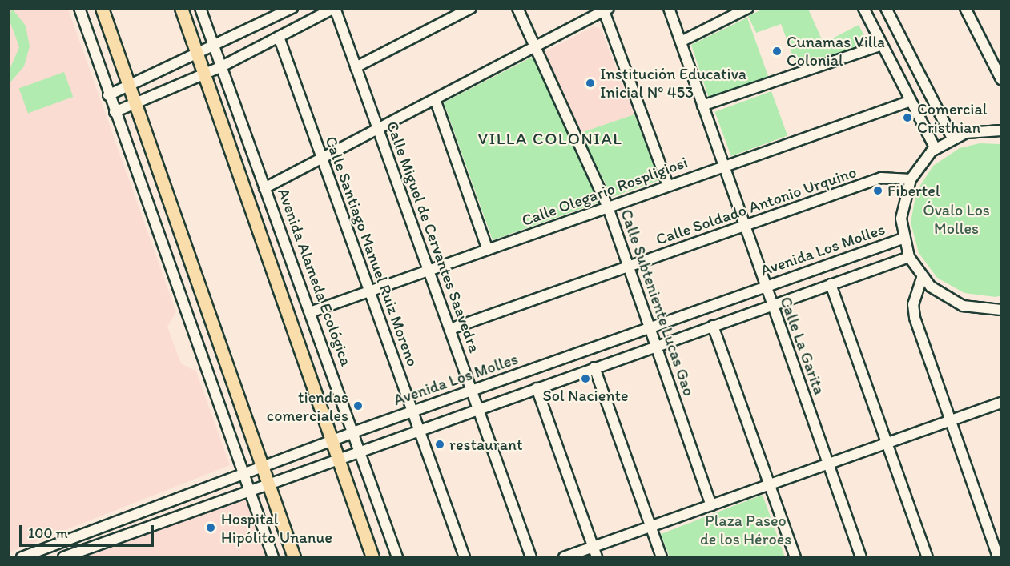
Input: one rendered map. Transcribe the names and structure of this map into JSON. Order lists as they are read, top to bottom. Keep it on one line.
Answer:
{"streets":{"street":["Calle Olegario Rospligiosi","Calle Soldado Antonio Urquino","Calle Miguel de Cervantes Saavedra","Avenida Los Molles","Calle Santiago Manuel Ruiz Moreno","Avenida Alameda Ecológica","Calle Subteniente Lucas Gao","Calle La Garita"]},"crossings":[["Calle Olegario Rospligiosi","Calle Miguel de Cervantes Saavedra"],["Calle Olegario Rospligiosi","Calle Santiago Manuel Ruiz Moreno"],["Calle Olegario Rospligiosi","Avenida Alameda Ecológica"],["Calle Olegario Rospligiosi","Calle Subteniente Lucas Gao"],["Calle Olegario Rospligiosi","Calle La Garita"],["Calle Soldado Antonio Urquino","Calle Miguel de Cervantes Saavedra"],["Calle Soldado Antonio Urquino","Calle Subteniente Lucas Gao"],["Calle Soldado Antonio Urquino","Calle La Garita"],["Calle Miguel de Cervantes Saavedra","Avenida Los Molles"],["Avenida Los Molles","Calle Santiago Manuel Ruiz Moreno"],["Avenida Los Molles","Avenida Alameda Ecológica"],["Avenida Los Molles","Calle Subteniente Lucas Gao"],["Avenida Los Molles","Calle La Garita"]],"districts":["VILLA COLONIAL"],"parks":["Óvalo Los Molles","Plaza Paseo de los Héroes"],"places":["Cunamas Villa Colonial","Institución Educativa Inicial Nº 453","Comercial Cristhian","Fibertel","Sol Naciente","tiendas comerciales","restaurant","Hospital Hipólito Unanue"],"scale_bar":"100 m"}
